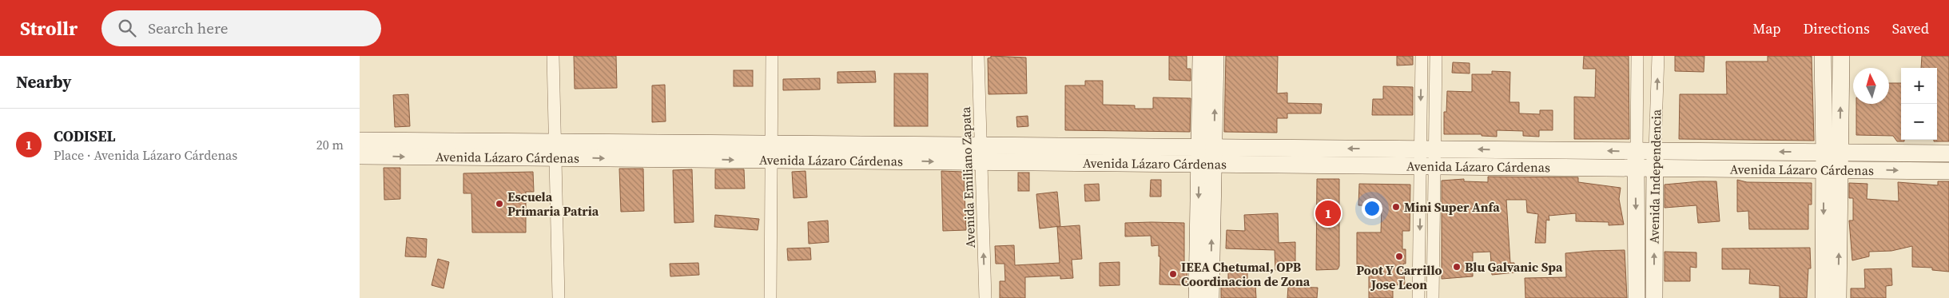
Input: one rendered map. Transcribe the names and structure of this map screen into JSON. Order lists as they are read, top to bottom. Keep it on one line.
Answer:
{"streets":{"main road":["Avenida Lázaro Cárdenas","Avenida Independencia"],"street":["Avenida Emiliano Zapata"]},"crossings":[["Avenida Lázaro Cárdenas","Avenida Independencia"],["Avenida Lázaro Cárdenas","Avenida Emiliano Zapata"]],"one_way":["Avenida Emiliano Zapata"],"places":["Escuela Primaria Patria","Mini Super Anfa","Poot Y Carrillo Jose Leon","Blu Galvanic Spa","IEEA Chetumal, OPB Coordinacion de Zona"],"north":"top","page":{"header":"Strollr","search":"Search here","nav":["Map","Directions","Saved"],"heading":"Nearby","map_buttons":["+","−"],"list":[{"mark":"1","name":"CODISEL","note":"Place · Avenida Lázaro Cárdenas","value":"20 m"}],"pins":"1"}}
